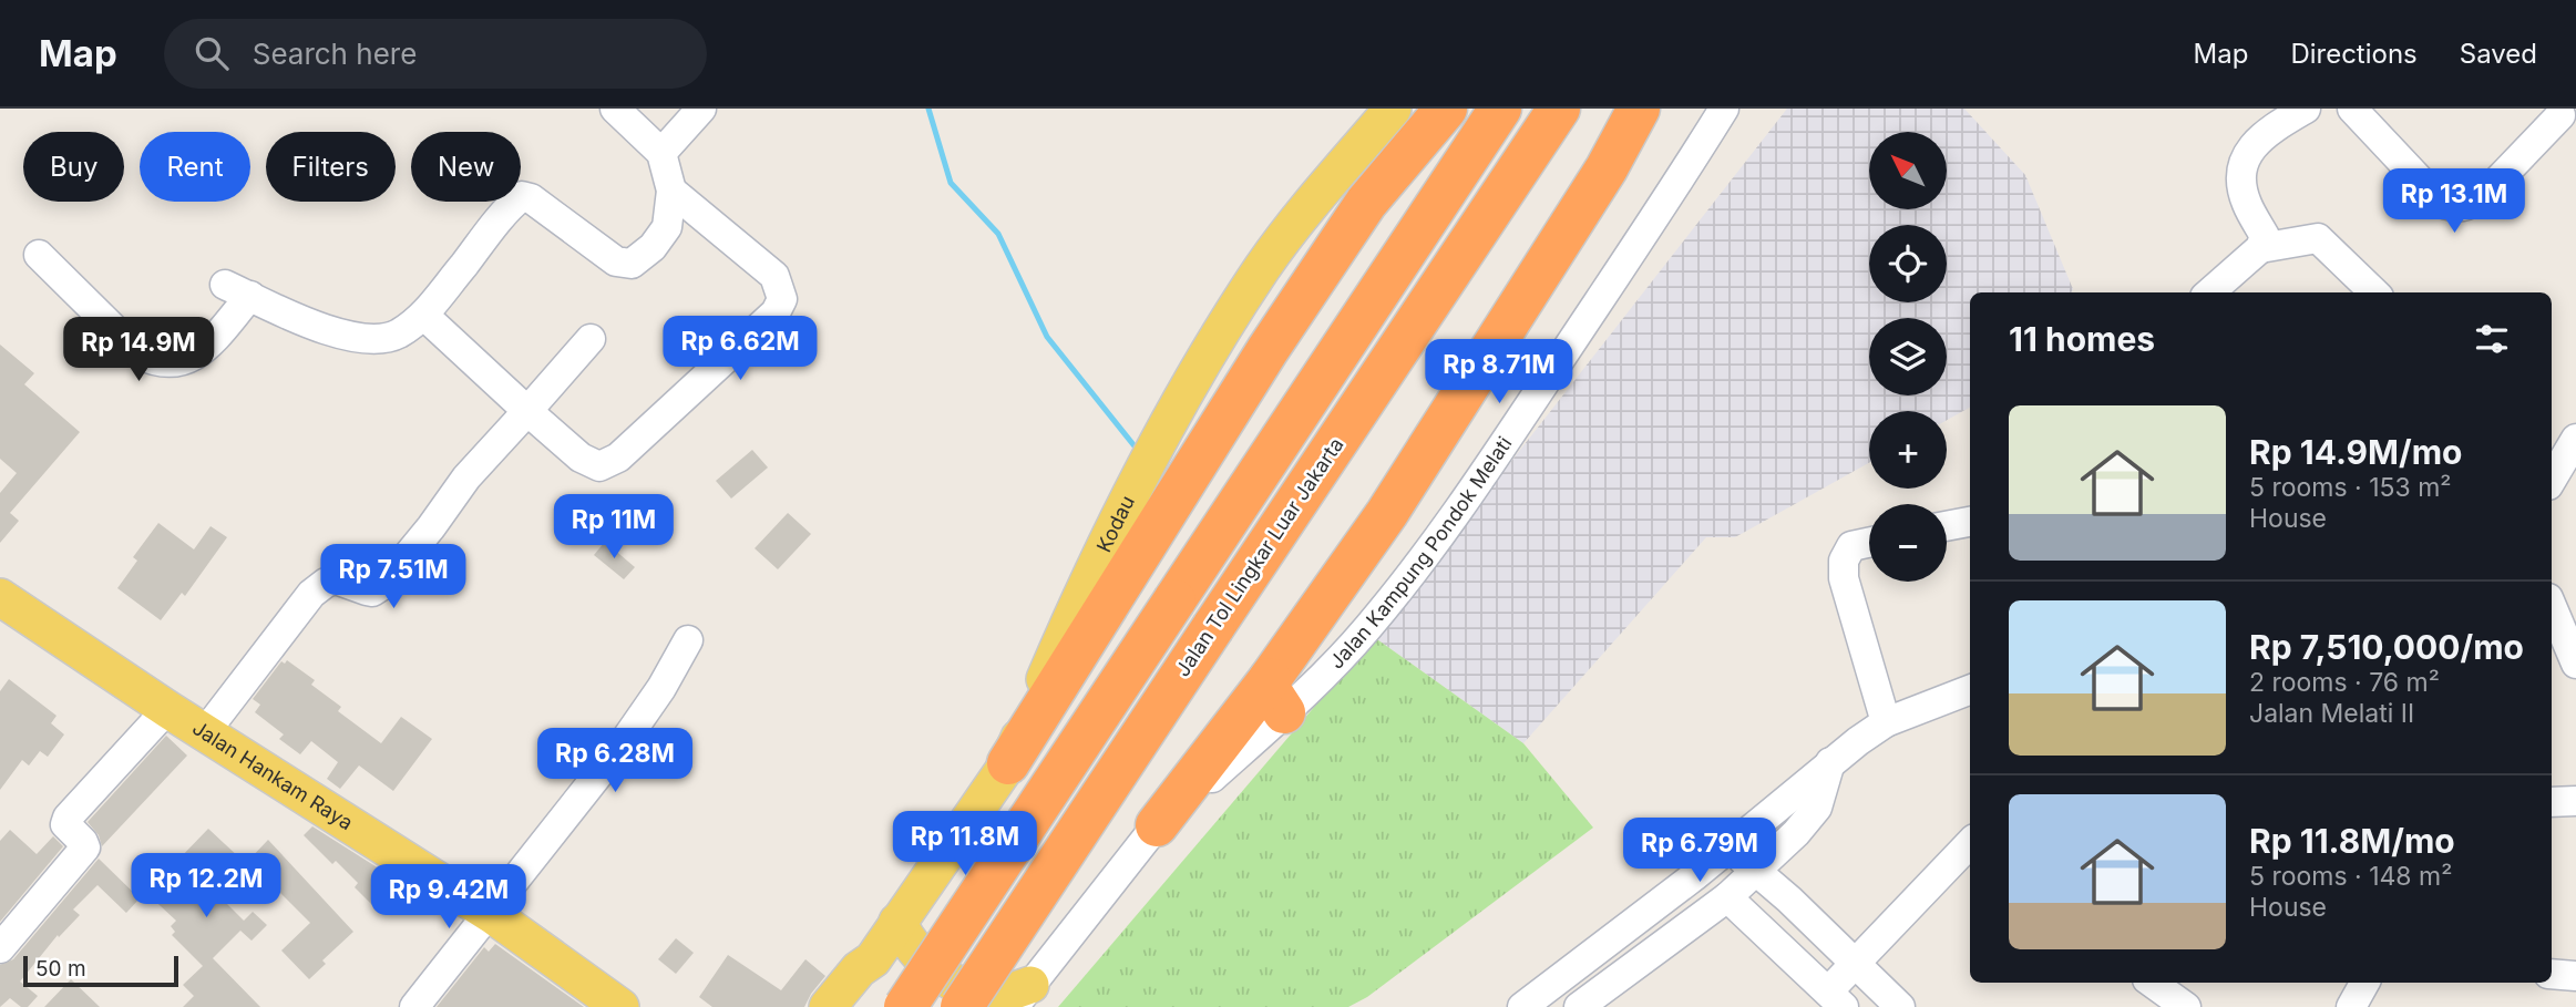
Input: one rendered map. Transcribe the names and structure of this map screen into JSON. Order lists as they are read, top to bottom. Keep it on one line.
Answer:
{"streets":{"highway":["Jalan Tol Lingkar Luar Jakarta"],"main road":["Kodau","Jalan Hankam Raya"],"street":["Jalan Kampung Pondok Melati"]},"scale_bar":"50 m","north":"top left","page":{"header":"Map","search":"Search here","nav":["Map","Directions","Saved"],"map_buttons":["+","−"],"chip":["Buy","Rent","Filters","New"],"price":["Rp 13.1M","Rp 6.62M","Rp 14.9M","Rp 8.71M","Rp 11M","Rp 7.51M","Rp 6.28M","Rp 11.8M","Rp 6.79M","Rp 12.2M","Rp 9.42M"],"heading":"11 homes","list":[{"name":"Rp 14.9M/mo","note":"5 rooms · 153 m² · House"},{"name":"Rp 7,510,000/mo","note":"2 rooms · 76 m² · Jalan Melati II"},{"name":"Rp 11.8M/mo","note":"5 rooms · 148 m² · House"}],"scale":"50 m"}}
